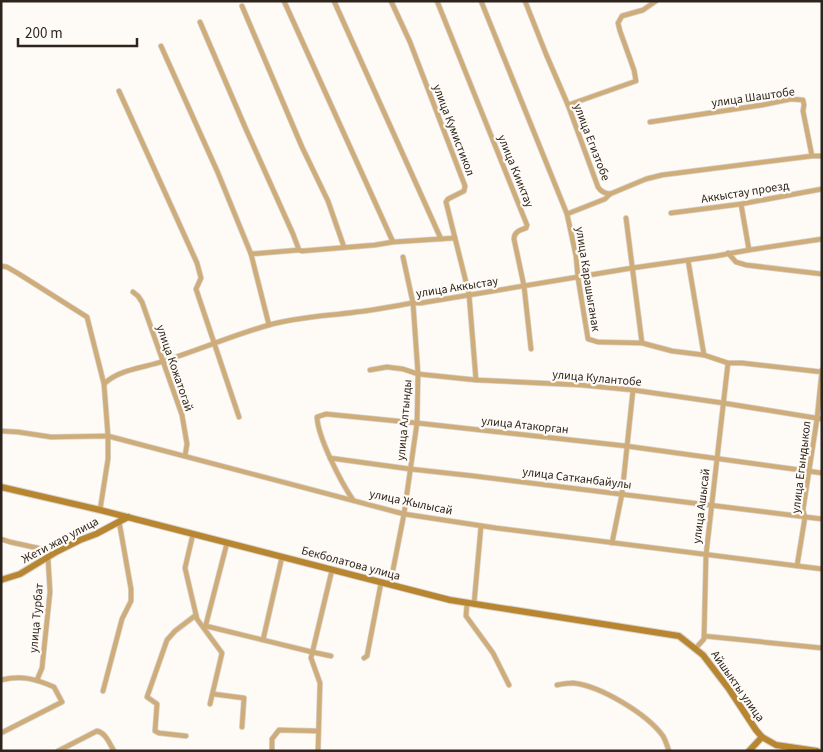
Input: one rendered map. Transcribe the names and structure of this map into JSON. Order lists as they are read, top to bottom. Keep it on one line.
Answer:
{"streets":{"street":["улица Шаштобе","улица Кумистикол","улица Егизтобе","улица Кииктау","Аккыстау проезд","улица Карашыганак","улица Аккыстау","улица Кожатогай","улица Кулантобе","улица Алтынды","улица Атакорган","улица Егындыкол","улица Сатканбайулы","улица Жылысай","улица Ашысай","Жети жар улица","Бекболатова улица","улица Турбат","Айшыкты улица"]},"crossings":[["улица Шаштобе","улица Егизтобе"],["улица Кумистикол","улица Аккыстау"],["улица Кумистикол","улица Кулантобе"],["улица Кииктау","улица Аккыстау"],["улица Карашыганак","улица Аккыстау"],["улица Карашыганак","улица Егындыкол"],["улица Карашыганак","улица Ашысай"],["улица Аккыстау","улица Кожатогай"],["улица Аккыстау","улица Алтынды"],["улица Кожатогай","улица Жылысай"],["улица Кулантобе","улица Алтынды"],["улица Кулантобе","улица Егындыкол"],["улица Кулантобе","улица Ашысай"],["улица Алтынды","улица Атакорган"],["улица Алтынды","улица Сатканбайулы"],["улица Алтынды","улица Жылысай"],["улица Алтынды","Бекболатова улица"],["улица Атакорган","улица Егындыкол"],["улица Атакорган","улица Сатканбайулы"],["улица Атакорган","улица Жылысай"],["улица Атакорган","улица Ашысай"],["улица Егындыкол","улица Сатканбайулы"],["улица Егындыкол","улица Жылысай"],["улица Сатканбайулы","улица Ашысай"],["улица Жылысай","улица Ашысай"],["Жети жар улица","Бекболатова улица"],["Жети жар улица","улица Турбат"],["Бекболатова улица","Айшыкты улица"]],"scale_bar":"200 m"}
